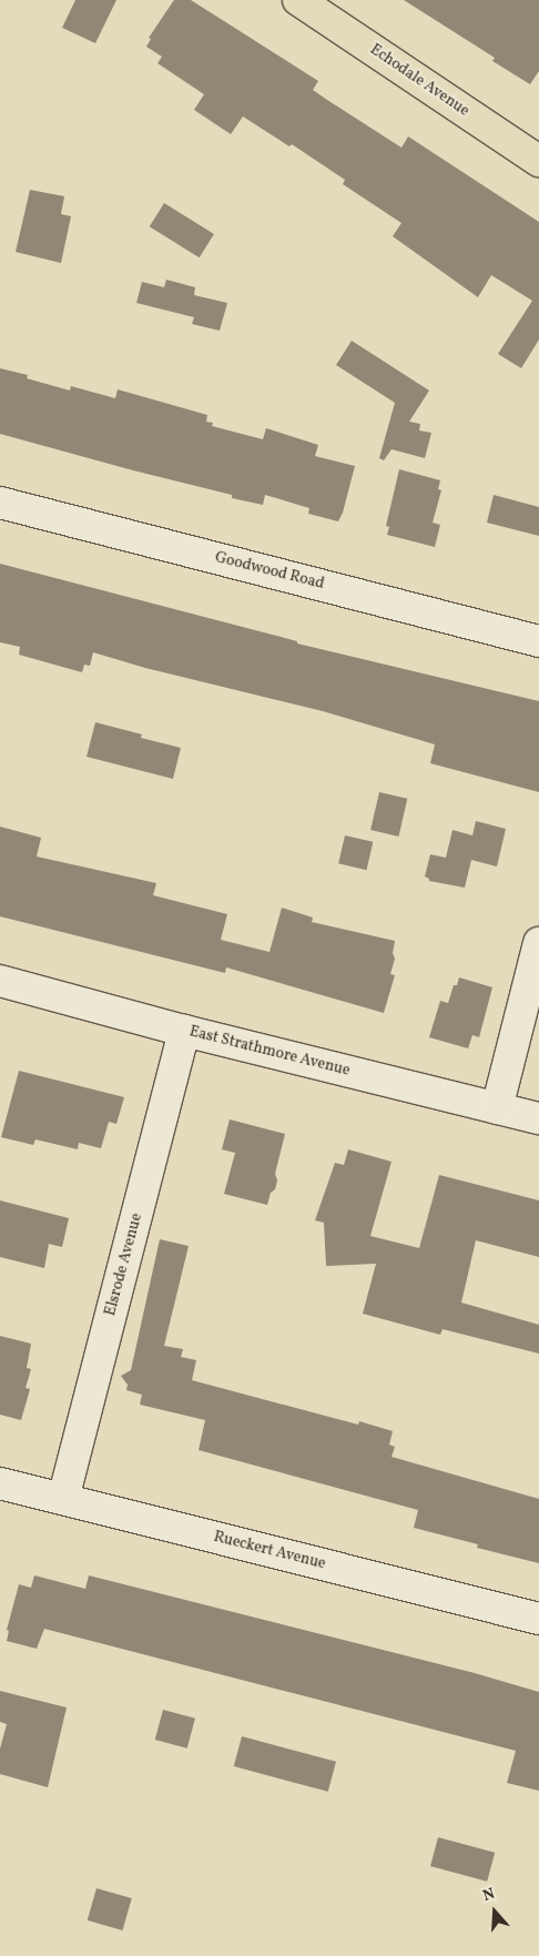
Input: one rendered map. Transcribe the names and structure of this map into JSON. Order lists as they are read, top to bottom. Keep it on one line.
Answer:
{"streets":{"main road":["Echodale Avenue"],"street":["Goodwood Road","East Strathmore Avenue","Elsrode Avenue","Rueckert Avenue"]},"crossings":[["East Strathmore Avenue","Elsrode Avenue"],["Elsrode Avenue","Rueckert Avenue"]],"north":"top"}
